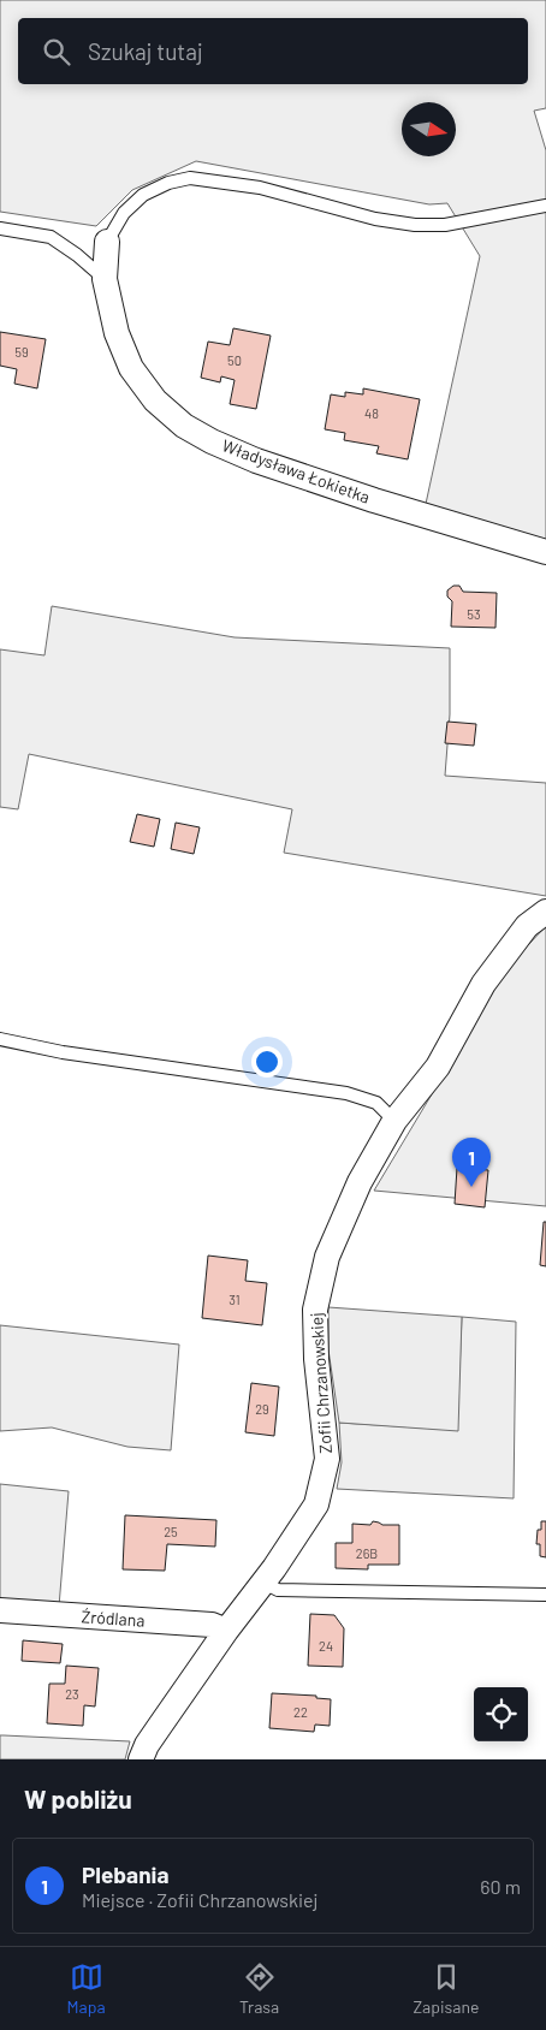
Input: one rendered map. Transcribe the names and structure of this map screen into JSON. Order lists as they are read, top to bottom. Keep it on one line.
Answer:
{"streets":{"street":["Władysława Łokietka","Zofii Chrzanowskiej","Źródlana"]},"crossings":[["Zofii Chrzanowskiej","Źródlana"]],"house_numbers":["59","50","48","53","31","29","25","26B","24","23","22"],"north":"right","page":{"search":"Szukaj tutaj","pins":"1","heading":"W pobliżu","list":[{"mark":"1","name":"Plebania","note":"Miejsce · Zofii Chrzanowskiej","value":"60 m"}],"nav":["Mapa","Trasa","Zapisane"]}}
